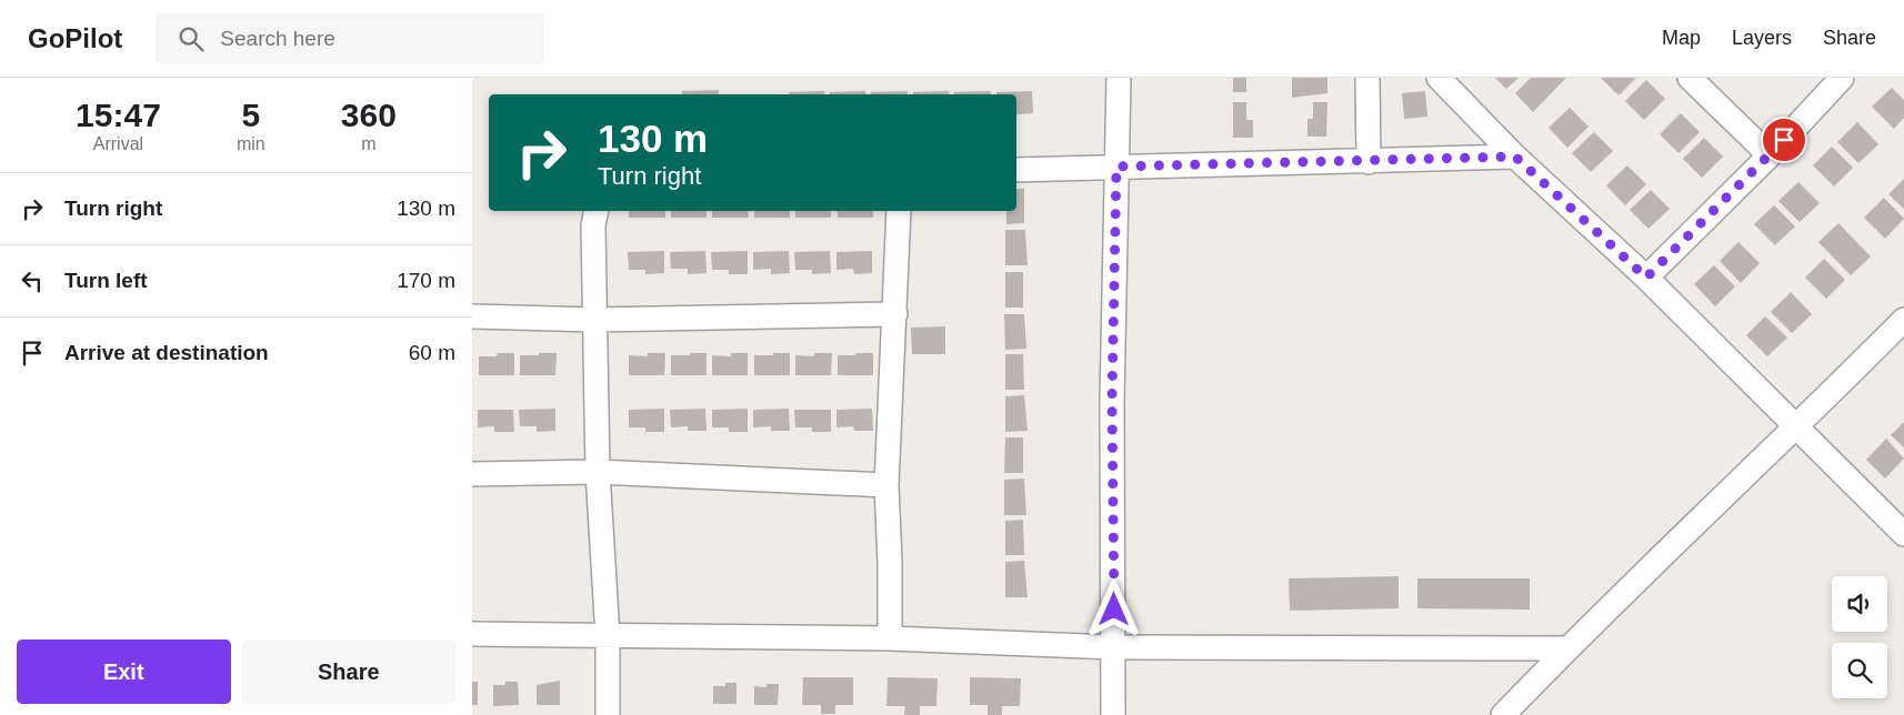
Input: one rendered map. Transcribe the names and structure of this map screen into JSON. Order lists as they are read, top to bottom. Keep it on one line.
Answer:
{"page":{"header":"GoPilot","search":"Search here","nav":["Map","Layers","Share"],"eta":["15:47","Arrival","5","min","360","m"],"turn":["130 m","Turn right"],"list":[{"name":"Turn right","value":"130 m"},{"name":"Turn left","value":"170 m"},{"name":"Arrive at destination","value":"60 m"}],"buttons":["Exit","Share"]}}
